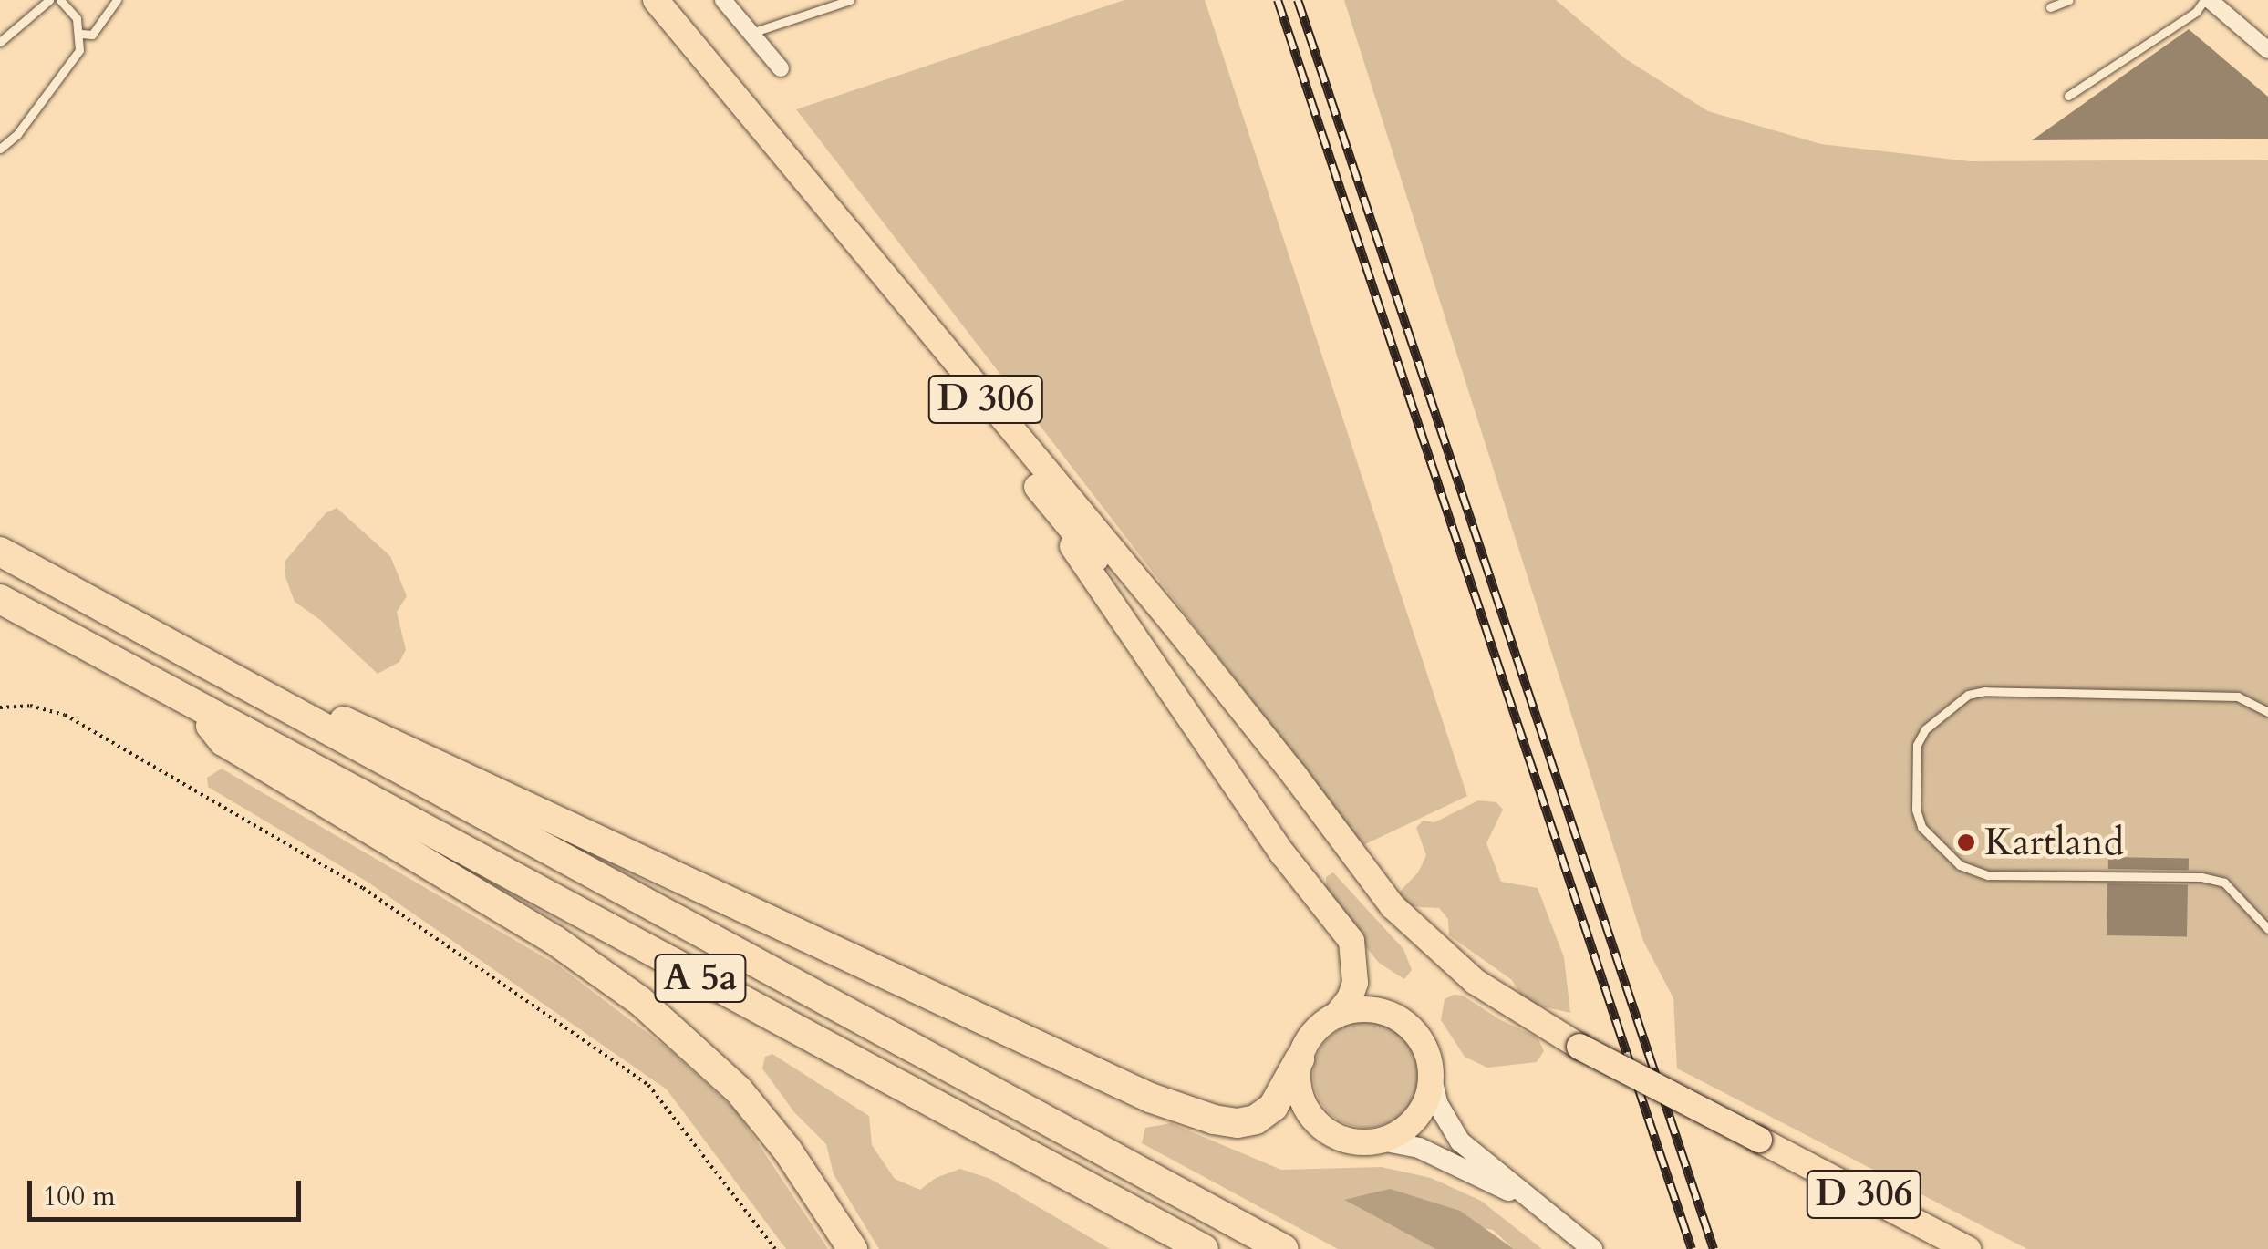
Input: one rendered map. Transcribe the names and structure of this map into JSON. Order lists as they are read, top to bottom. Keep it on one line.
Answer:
{"streets":{"highway":["A 5a"],"main road":["D 306"]},"places":["Kartland"],"scale_bar":"100 m"}
